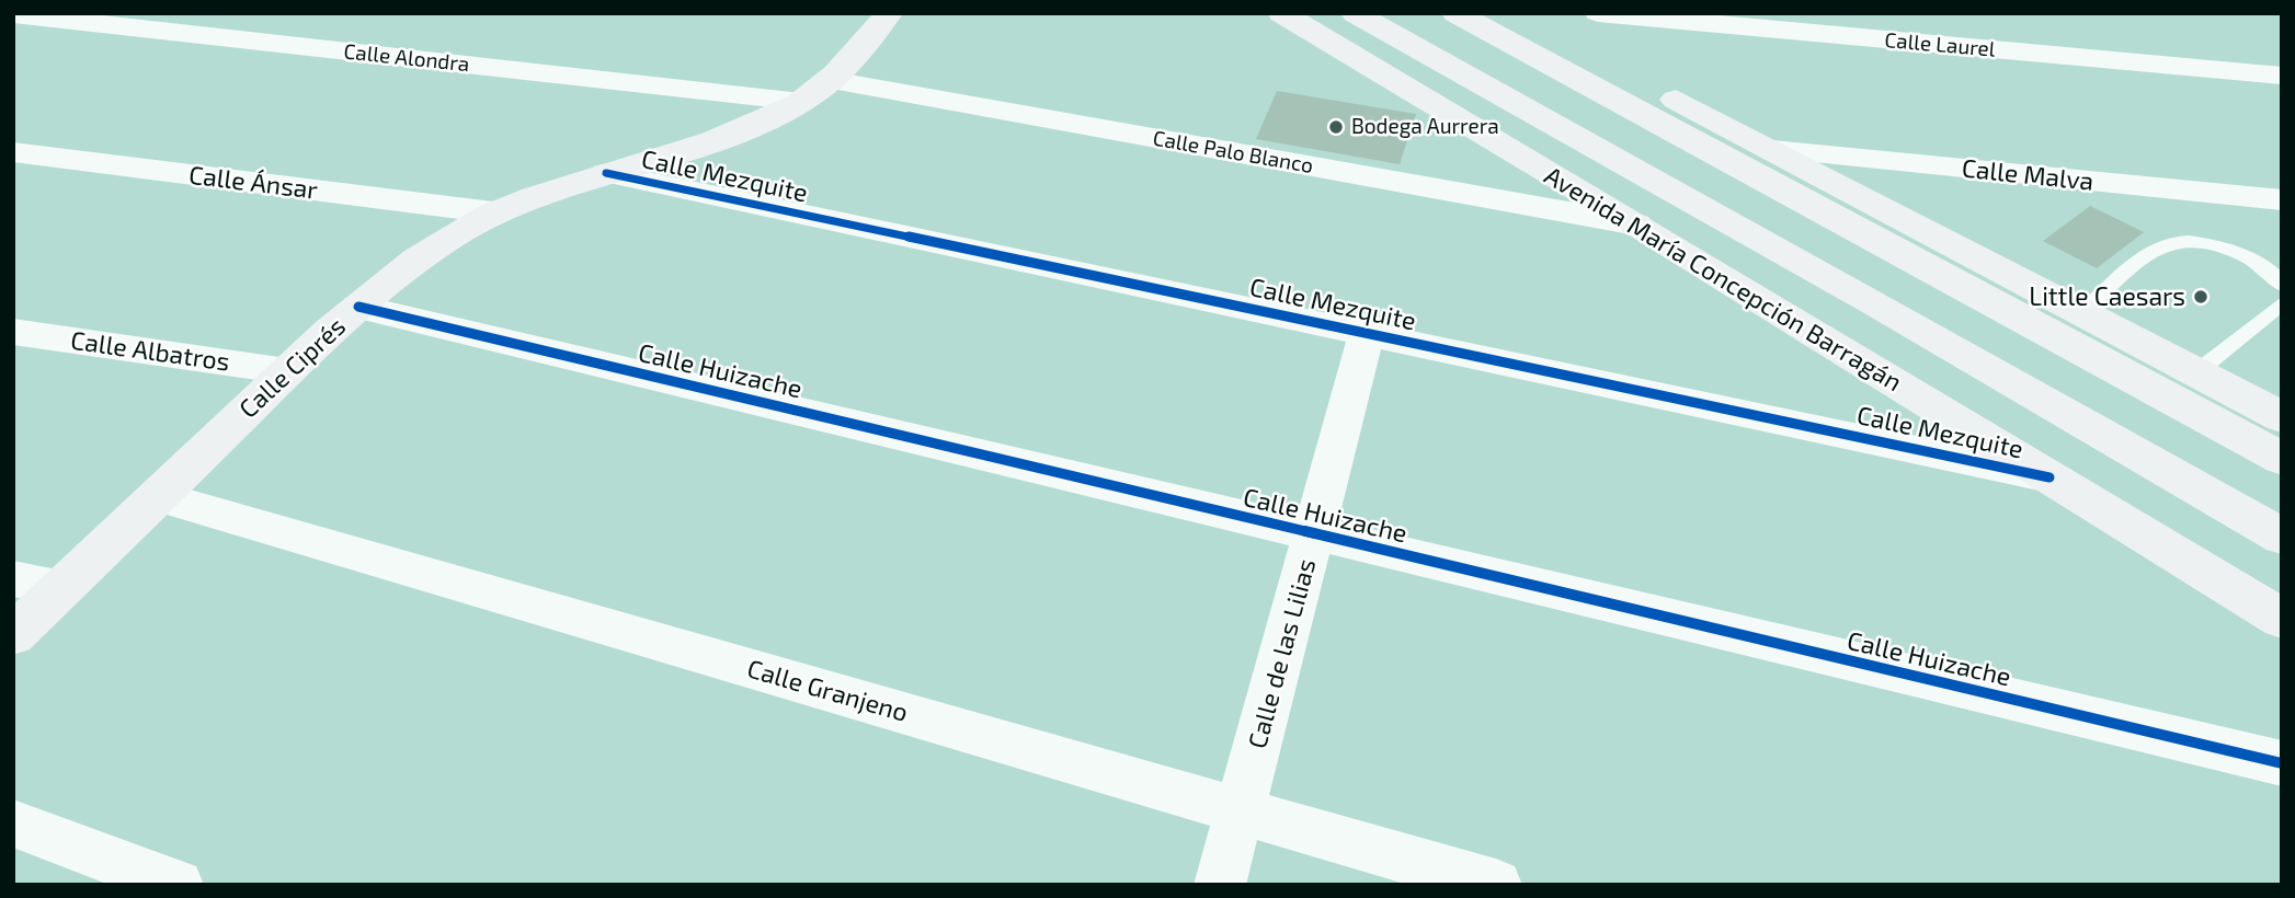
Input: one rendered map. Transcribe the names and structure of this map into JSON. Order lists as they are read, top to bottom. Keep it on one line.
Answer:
{"streets":{"street":["Calle Laurel","Calle Alondra","Calle Palo Blanco","Calle Malva","Calle Mezquite","Calle Ánsar","Avenida María Concepción Barragán","Calle Albatros","Calle Ciprés","Calle Huizache","Calle de las Lilias","Calle Granjeno"]},"crossings":[["Calle Alondra","Calle Ciprés"],["Calle Palo Blanco","Avenida María Concepción Barragán"],["Calle Palo Blanco","Calle Ciprés"],["Calle Mezquite","Avenida María Concepción Barragán"],["Calle Mezquite","Calle Ciprés"],["Calle Mezquite","Calle de las Lilias"],["Calle Ánsar","Calle Ciprés"],["Calle Albatros","Calle Ciprés"],["Calle Ciprés","Calle Huizache"],["Calle Ciprés","Calle Granjeno"],["Calle Huizache","Calle de las Lilias"],["Calle de las Lilias","Calle Granjeno"]],"places":["Bodega Aurrera","Little Caesars"]}
